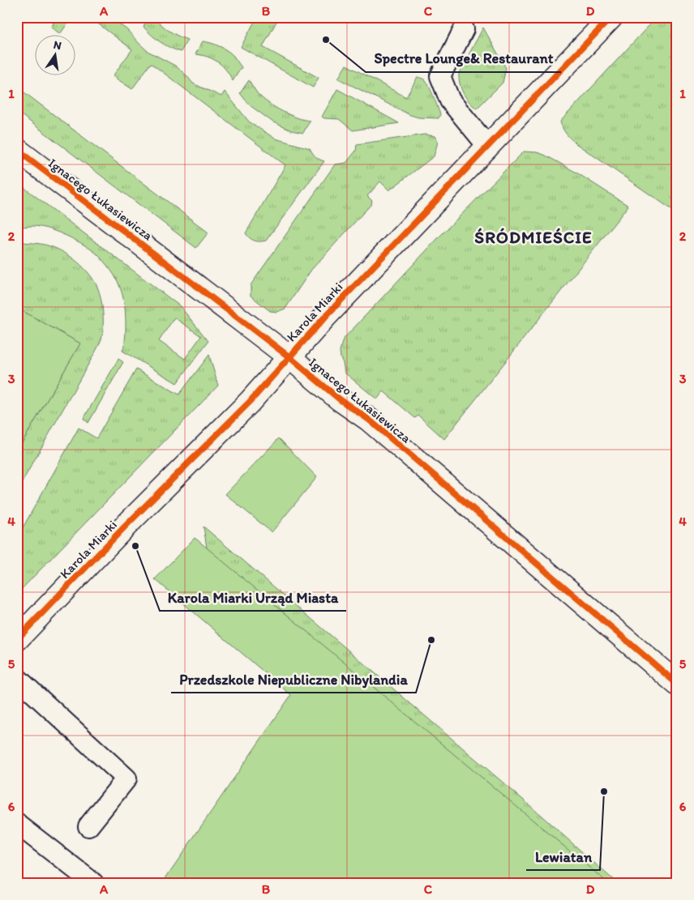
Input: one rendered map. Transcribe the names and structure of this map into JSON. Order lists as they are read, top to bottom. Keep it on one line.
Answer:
{"streets":{"street":["Ignacego Łukasiewicza","Karola Miarki"]},"crossings":[["Ignacego Łukasiewicza","Karola Miarki"]],"districts":["ŚRÓDMIEŚCIE"],"places":["Spectre Lounge& Restaurant","Karola Miarki Urząd Miasta","Przedszkole Niepubliczne Nibylandia","Lewiatan"],"north":"top","grid":{"columns":["A","B","C","D"],"rows":["1","2","3","4","5","6"]}}
